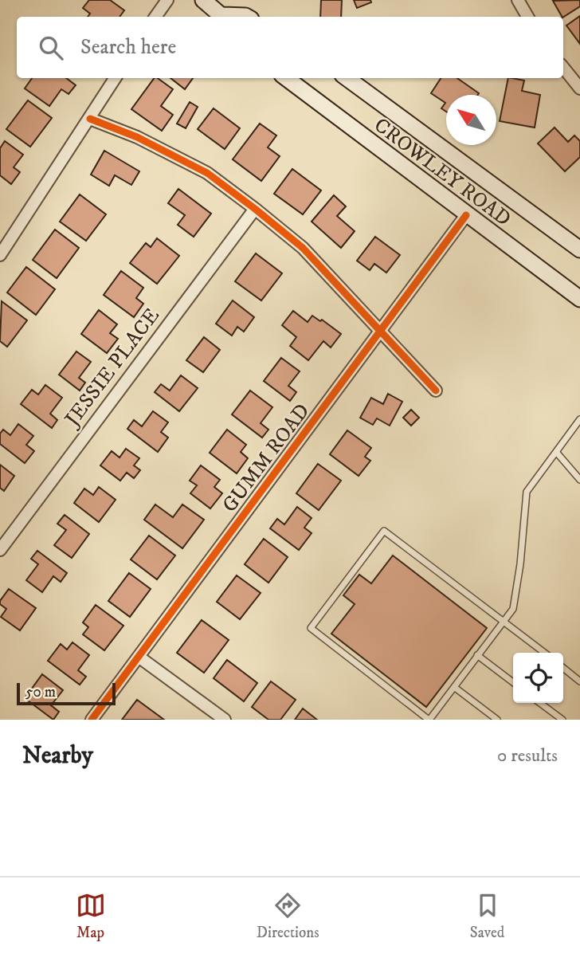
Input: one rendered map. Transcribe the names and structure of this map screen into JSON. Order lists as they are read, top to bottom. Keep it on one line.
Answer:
{"streets":{"main road":["CROWLEY ROAD"],"street":["JESSIE PLACE","GUMM ROAD"]},"crossings":[["CROWLEY ROAD","GUMM ROAD"]],"scale_bar":"50 m","north":"top left","page":{"search":"Search here","scale":"50 m","heading":["Nearby","0 results"],"nav":["Map","Directions","Saved"]}}
